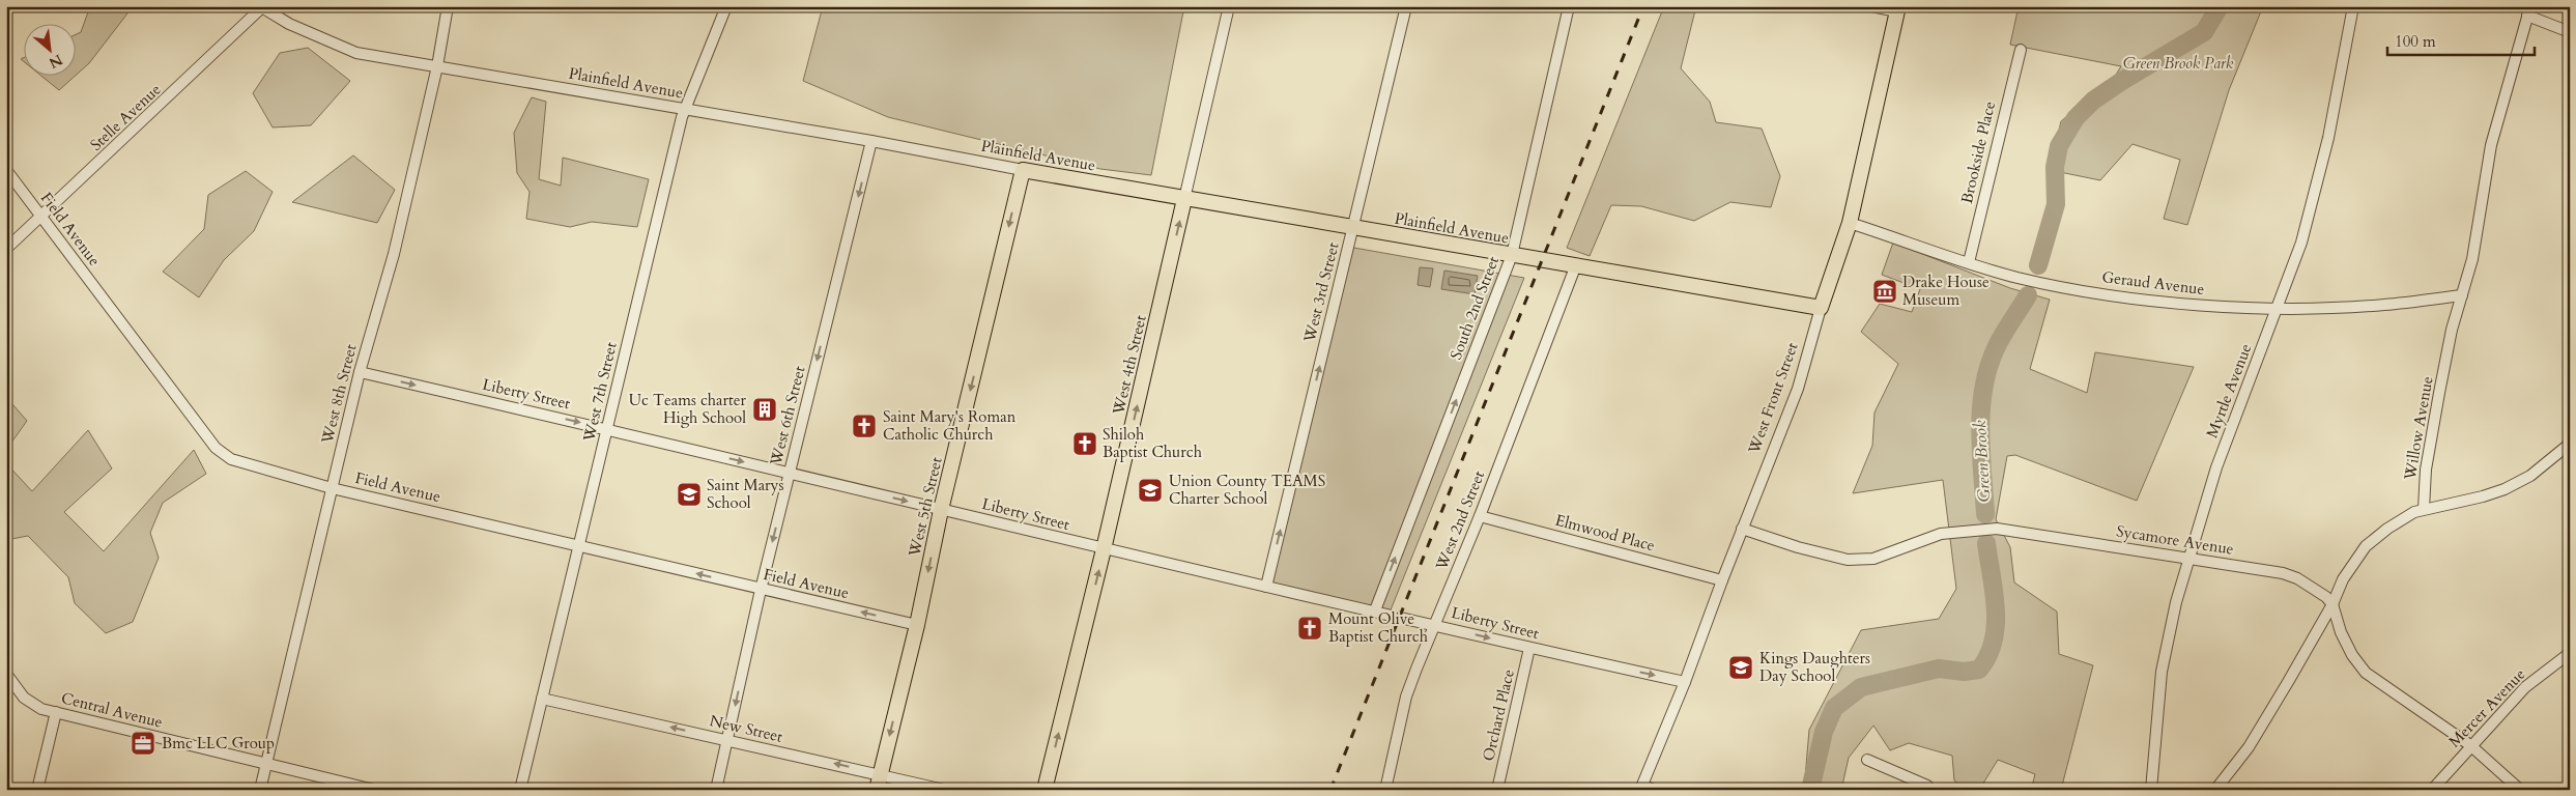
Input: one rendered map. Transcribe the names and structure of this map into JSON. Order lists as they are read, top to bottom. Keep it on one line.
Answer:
{"streets":{"main road":["Plainfield Avenue","West 4th Street","West Front Street","West 5th Street"],"street":["Stelle Avenue","Brookside Place","Field Avenue","Geraud Avenue","West 3rd Street","South 2nd Street","Myrtle Avenue","West 7th Street","West 8th Street","Liberty Street","West 6th Street","Willow Avenue","West 2nd Street","Elmwood Place","Sycamore Avenue","Mercer Avenue","Central Avenue","Orchard Place","New Street"]},"crossings":[["Plainfield Avenue","Stelle Avenue"],["Plainfield Avenue","West 3rd Street"],["Plainfield Avenue","South 2nd Street"],["Plainfield Avenue","West 4th Street"],["Plainfield Avenue","West 7th Street"],["Plainfield Avenue","West 8th Street"],["Plainfield Avenue","West Front Street"],["Plainfield Avenue","West 6th Street"],["Plainfield Avenue","West 5th Street"],["Plainfield Avenue","West 2nd Street"],["Stelle Avenue","Field Avenue"],["Brookside Place","Geraud Avenue"],["Field Avenue","West 7th Street"],["Field Avenue","West 8th Street"],["Field Avenue","West 6th Street"],["Field Avenue","West 5th Street"],["Geraud Avenue","Myrtle Avenue"],["Geraud Avenue","West Front Street"],["Geraud Avenue","Willow Avenue"],["West 3rd Street","Liberty Street"],["South 2nd Street","Liberty Street"],["West 4th Street","Liberty Street"],["Myrtle Avenue","Sycamore Avenue"],["West 7th Street","Liberty Street"],["West 7th Street","New Street"],["West 8th Street","Liberty Street"],["West 8th Street","Central Avenue"],["Liberty Street","West Front Street"],["Liberty Street","West 6th Street"],["Liberty Street","West 5th Street"],["Liberty Street","West 2nd Street"],["Liberty Street","Orchard Place"],["West Front Street","Elmwood Place"],["West Front Street","Sycamore Avenue"],["West 6th Street","New Street"],["West 5th Street","New Street"],["West 2nd Street","Elmwood Place"]],"one_way":["West 3rd Street","South 2nd Street","West 4th Street","Liberty Street","West 6th Street","West 5th Street","New Street"],"water":["Green Brook"],"parks":["Green Brook Park"],"places":{"museum":["Drake House Museum"],"building":["Uc Teams charter High School"],"church":["Saint Mary's Roman Catholic Church","Shiloh Baptist Church","Mount Olive Baptist Church"],"school or university":["Union County TEAMS Charter School","Saint Marys School","Kings Daughters Day School"],"office":["Bmc LLC Group"]},"scale_bar":"100 m","north":"bottom right"}
